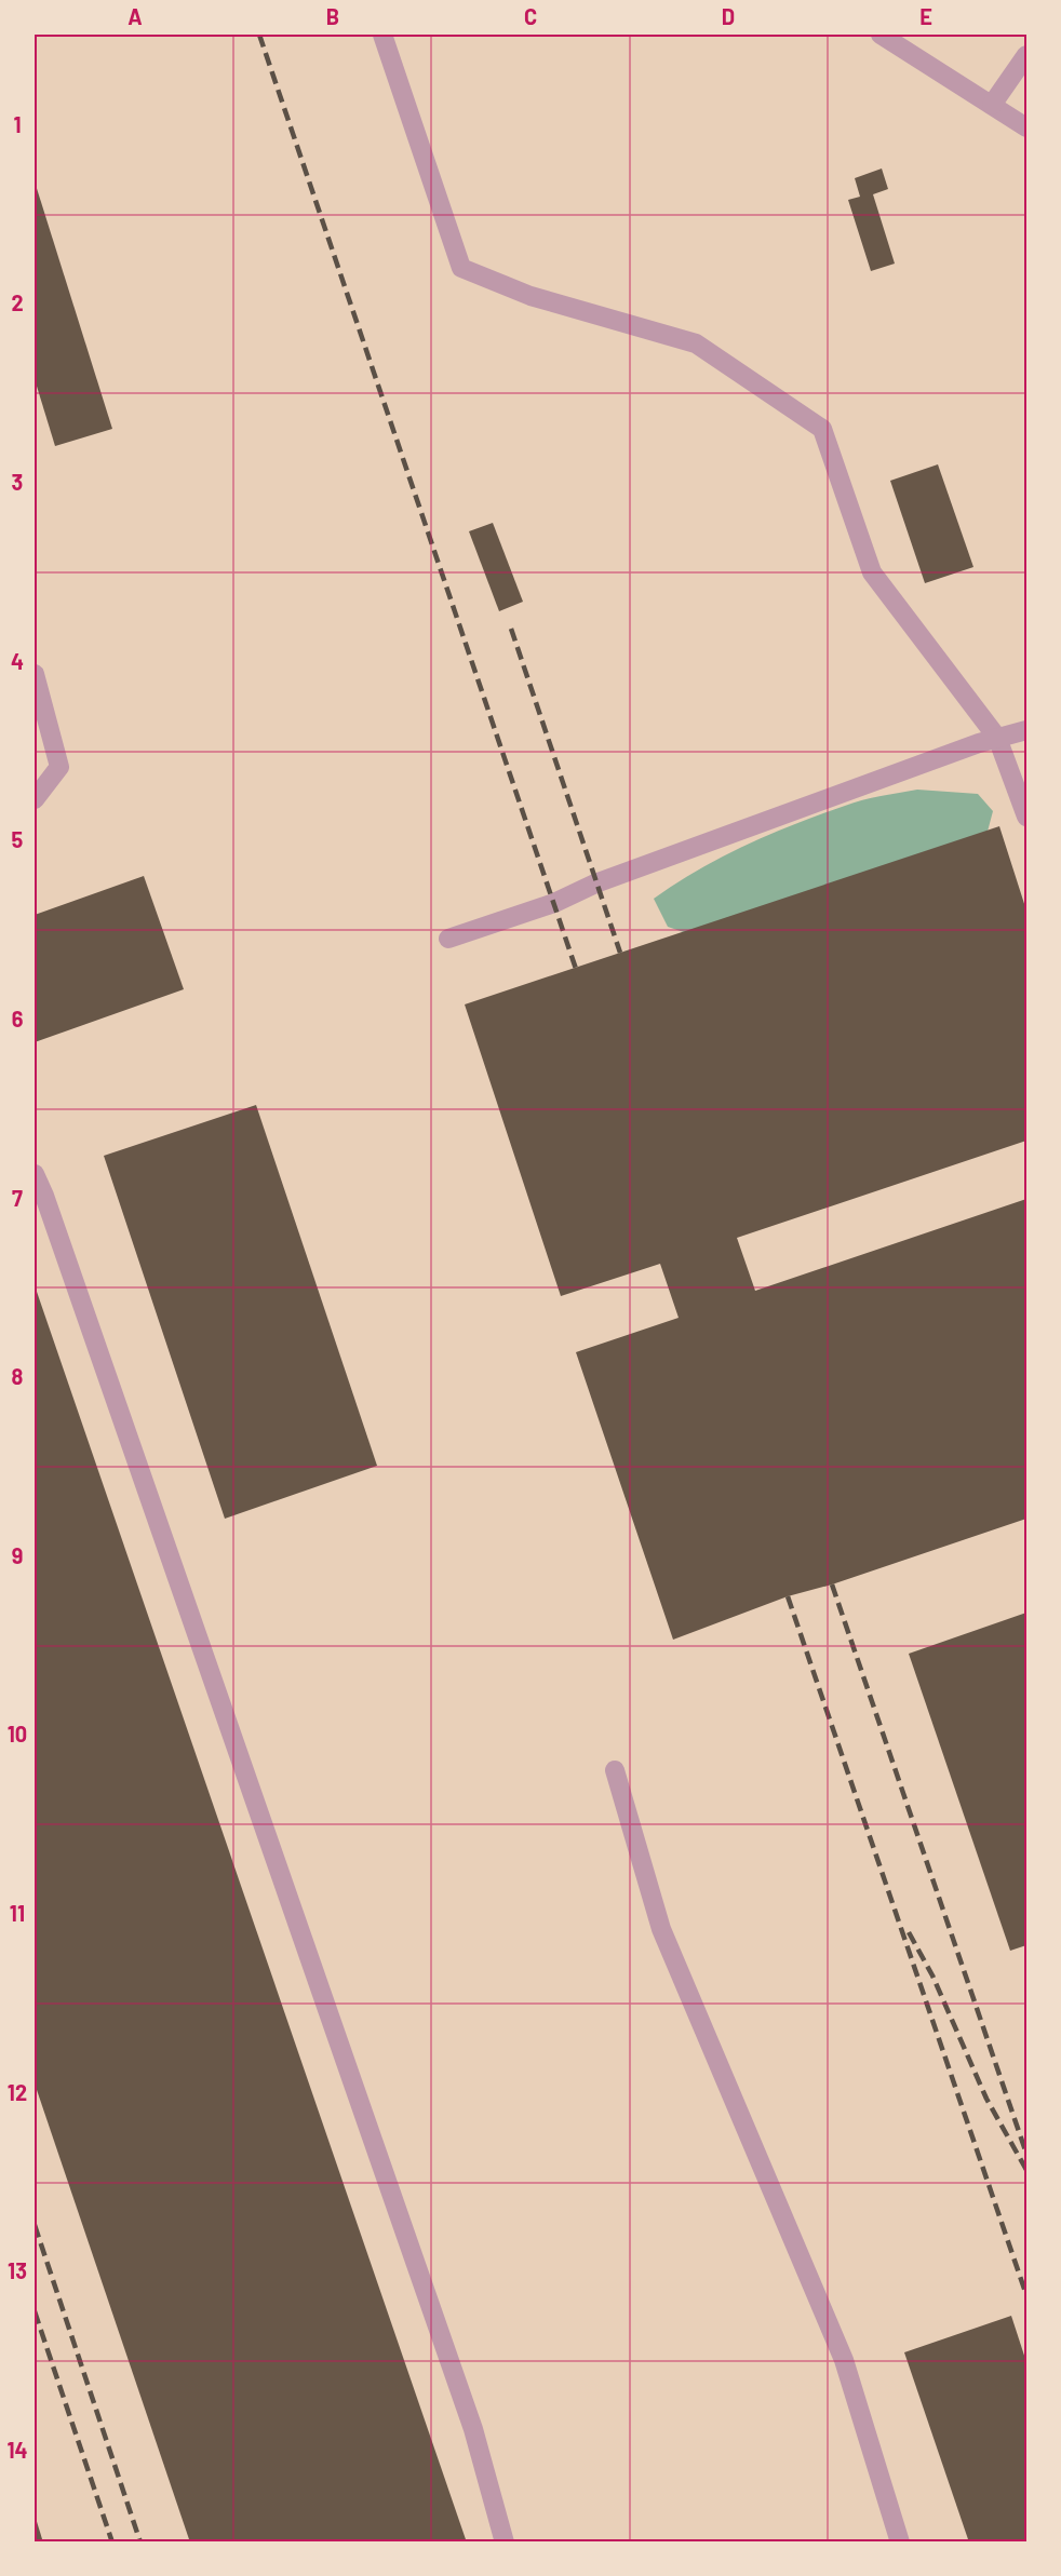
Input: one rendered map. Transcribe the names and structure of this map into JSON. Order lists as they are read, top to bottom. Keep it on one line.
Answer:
{"grid":{"columns":["A","B","C","D","E"],"rows":["1","2","3","4","5","6","7","8","9","10","11","12","13","14"]}}
